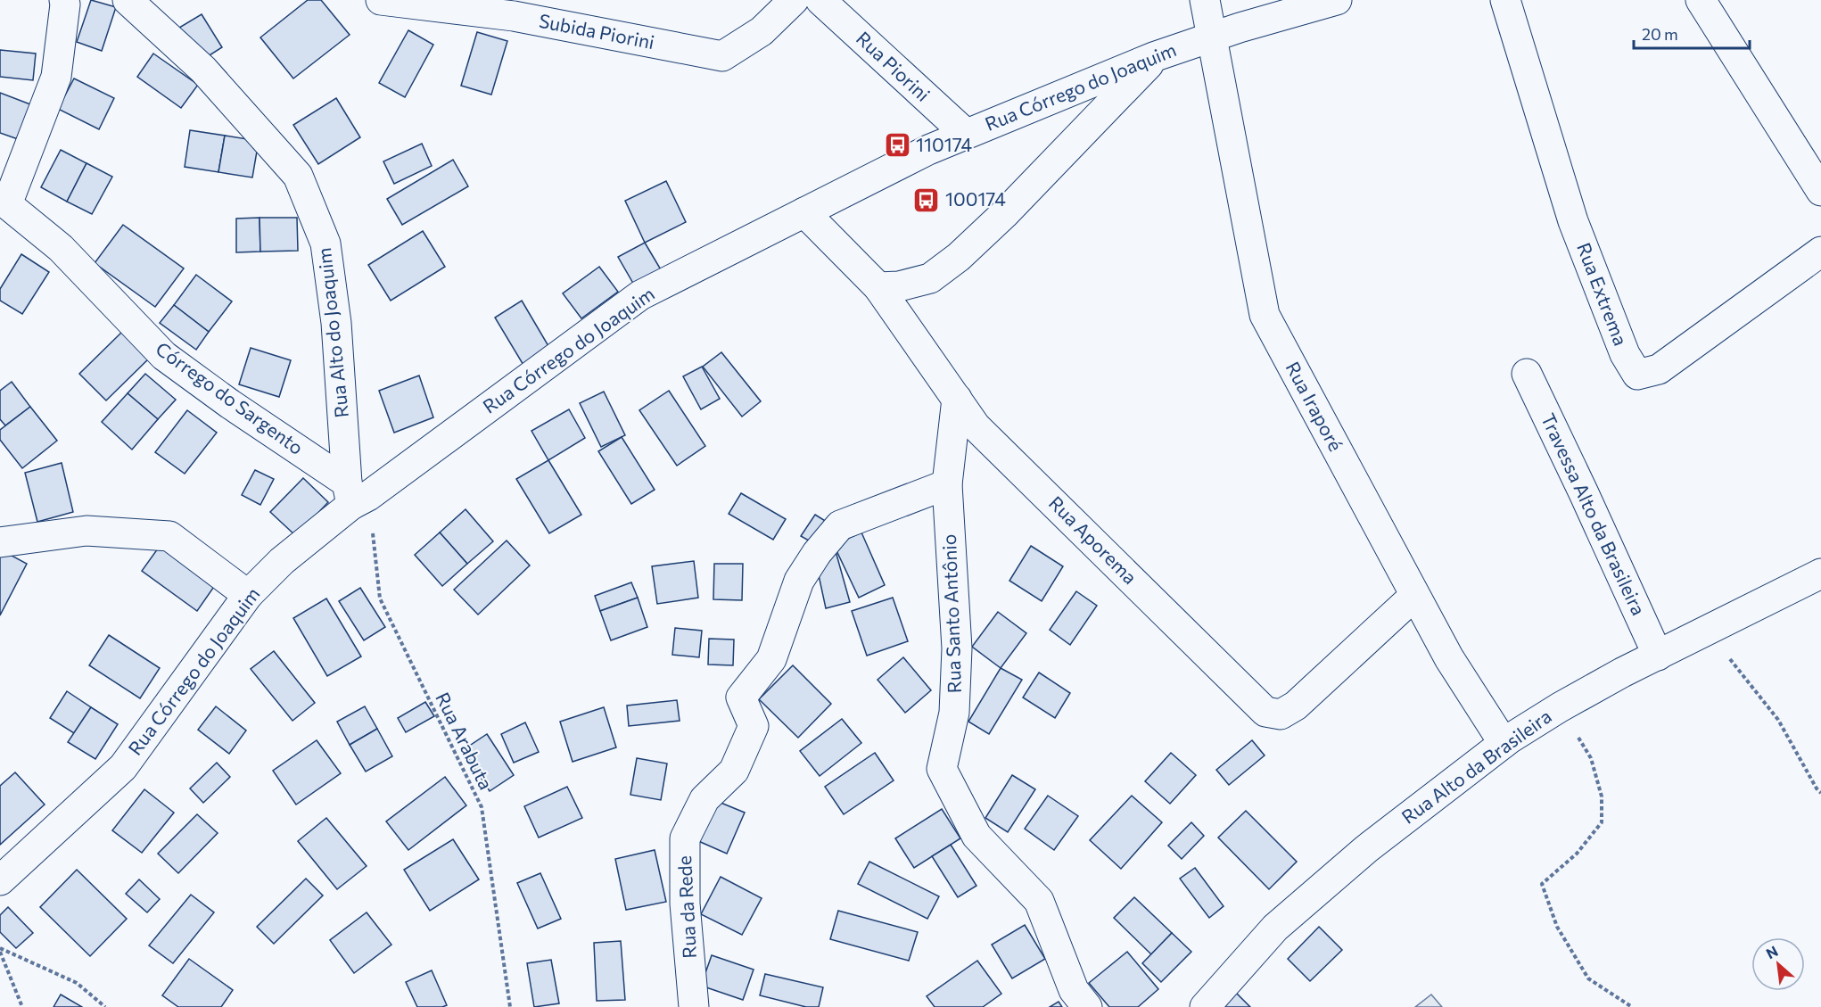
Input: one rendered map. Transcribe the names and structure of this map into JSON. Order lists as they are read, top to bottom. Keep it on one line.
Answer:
{"streets":{"street":["Subida Piorini","Rua Piorini","Rua Córrego do Joaquim","Rua Extrema","Rua Alto do Joaquim","Córrego do Sargento","Rua Iraporé","Travessa Alto da Brasileira","Rua Aporema","Rua Santo Antônio","Rua Alto da Brasileira","Rua da Rede"],"path":["Rua Arabuta"]},"crossings":[["Rua Piorini","Rua Córrego do Joaquim"],["Rua Córrego do Joaquim","Rua Alto do Joaquim"],["Rua Córrego do Joaquim","Córrego do Sargento"],["Rua Córrego do Joaquim","Rua Iraporé"],["Rua Córrego do Joaquim","Rua Aporema"],["Rua Córrego do Joaquim","Rua Arabuta"],["Rua Alto do Joaquim","Córrego do Sargento"],["Rua Alto do Joaquim","Rua Arabuta"],["Córrego do Sargento","Rua Arabuta"],["Rua Iraporé","Rua Aporema"],["Rua Iraporé","Rua Alto da Brasileira"],["Travessa Alto da Brasileira","Rua Alto da Brasileira"],["Rua Aporema","Rua Santo Antônio"],["Rua Santo Antônio","Rua da Rede"]],"places":{"bus stop":["110174","100174"]},"scale_bar":"20 m","north":"top left"}
